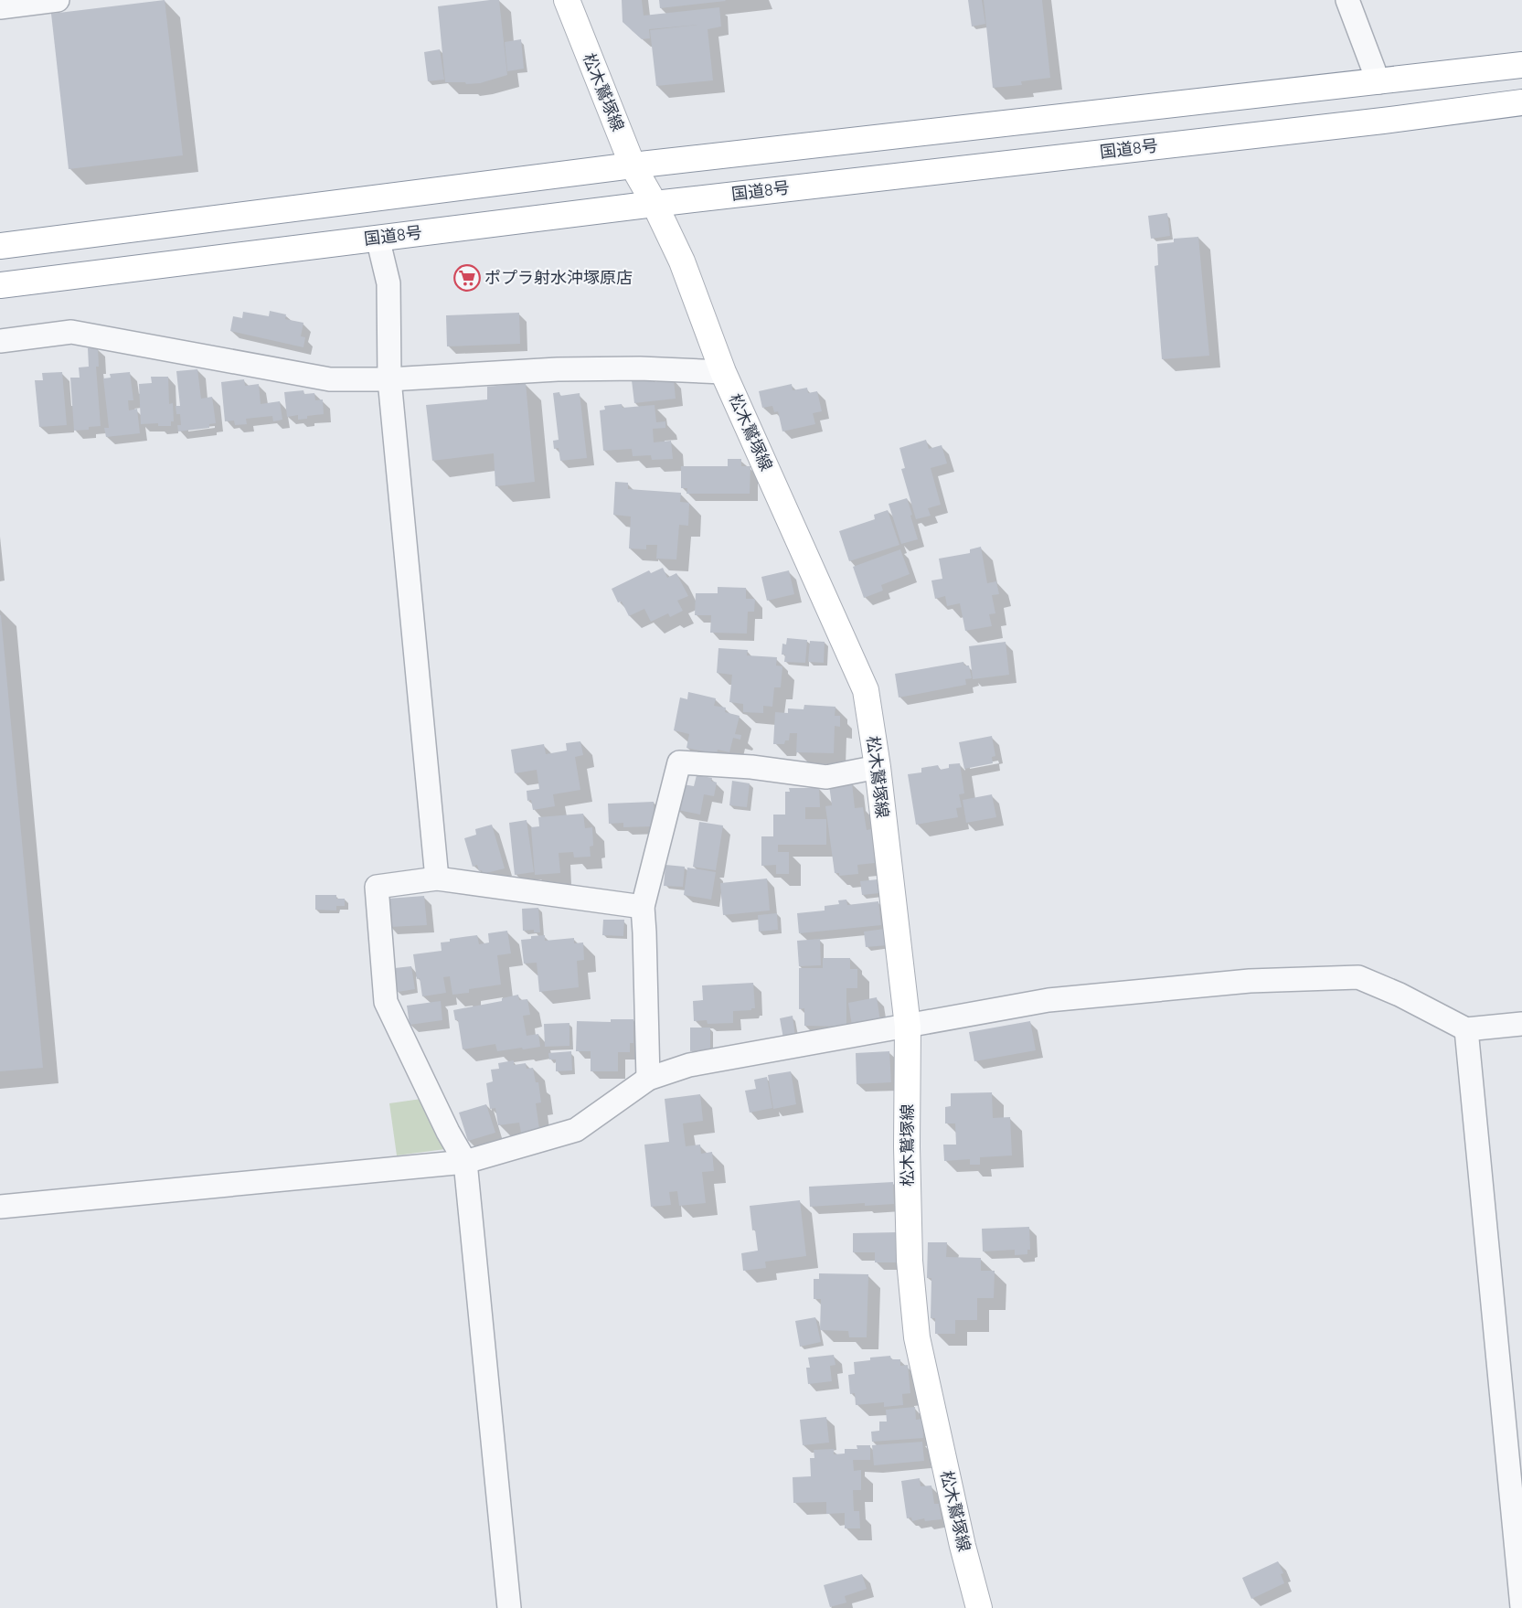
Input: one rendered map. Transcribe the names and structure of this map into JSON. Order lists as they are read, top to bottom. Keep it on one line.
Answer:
{"streets":{"main road":["松木鷲塚線","国道8号"]},"crossings":[["松木鷲塚線","国道8号"]],"places":{"supermarket":["ポプラ射水沖塚原店"]}}
